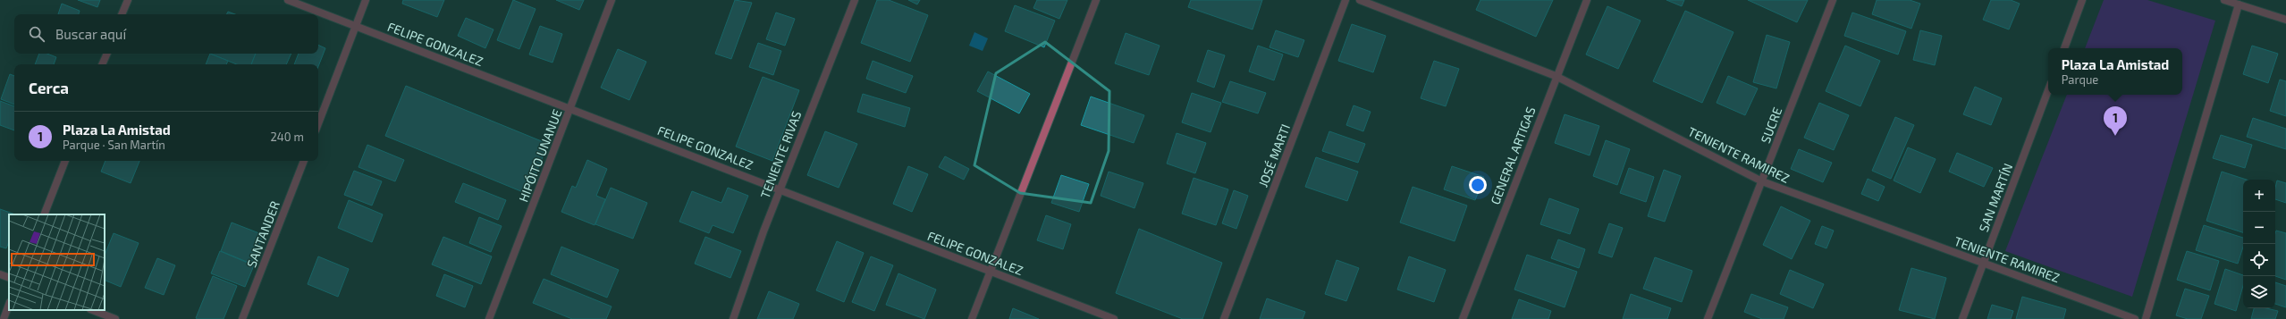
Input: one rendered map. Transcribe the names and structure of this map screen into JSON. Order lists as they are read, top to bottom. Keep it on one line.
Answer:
{"streets":{"street":["FELIPE GONZALEZ","SUCRE","TENIENTE RIVAS","TENIENTE RAMIREZ","HIPÓITO UNANUE","JOSÉ MARTI","GENERAL ARTIGAS","SAN MARTÍN","SANTANDER"]},"crossings":[["FELIPE GONZALEZ","TENIENTE RIVAS"],["FELIPE GONZALEZ","HIPÓITO UNANUE"],["SUCRE","TENIENTE RAMIREZ"],["TENIENTE RAMIREZ","GENERAL ARTIGAS"],["TENIENTE RAMIREZ","SAN MARTÍN"]],"page":{"search":"Buscar aquí","popup":["Plaza La Amistad","Parque"],"heading":"Cerca","pins":"1","list":[{"mark":"1","name":"Plaza La Amistad","note":"Parque · San Martín","value":"240 m"}],"map_buttons":["+","−"]}}
